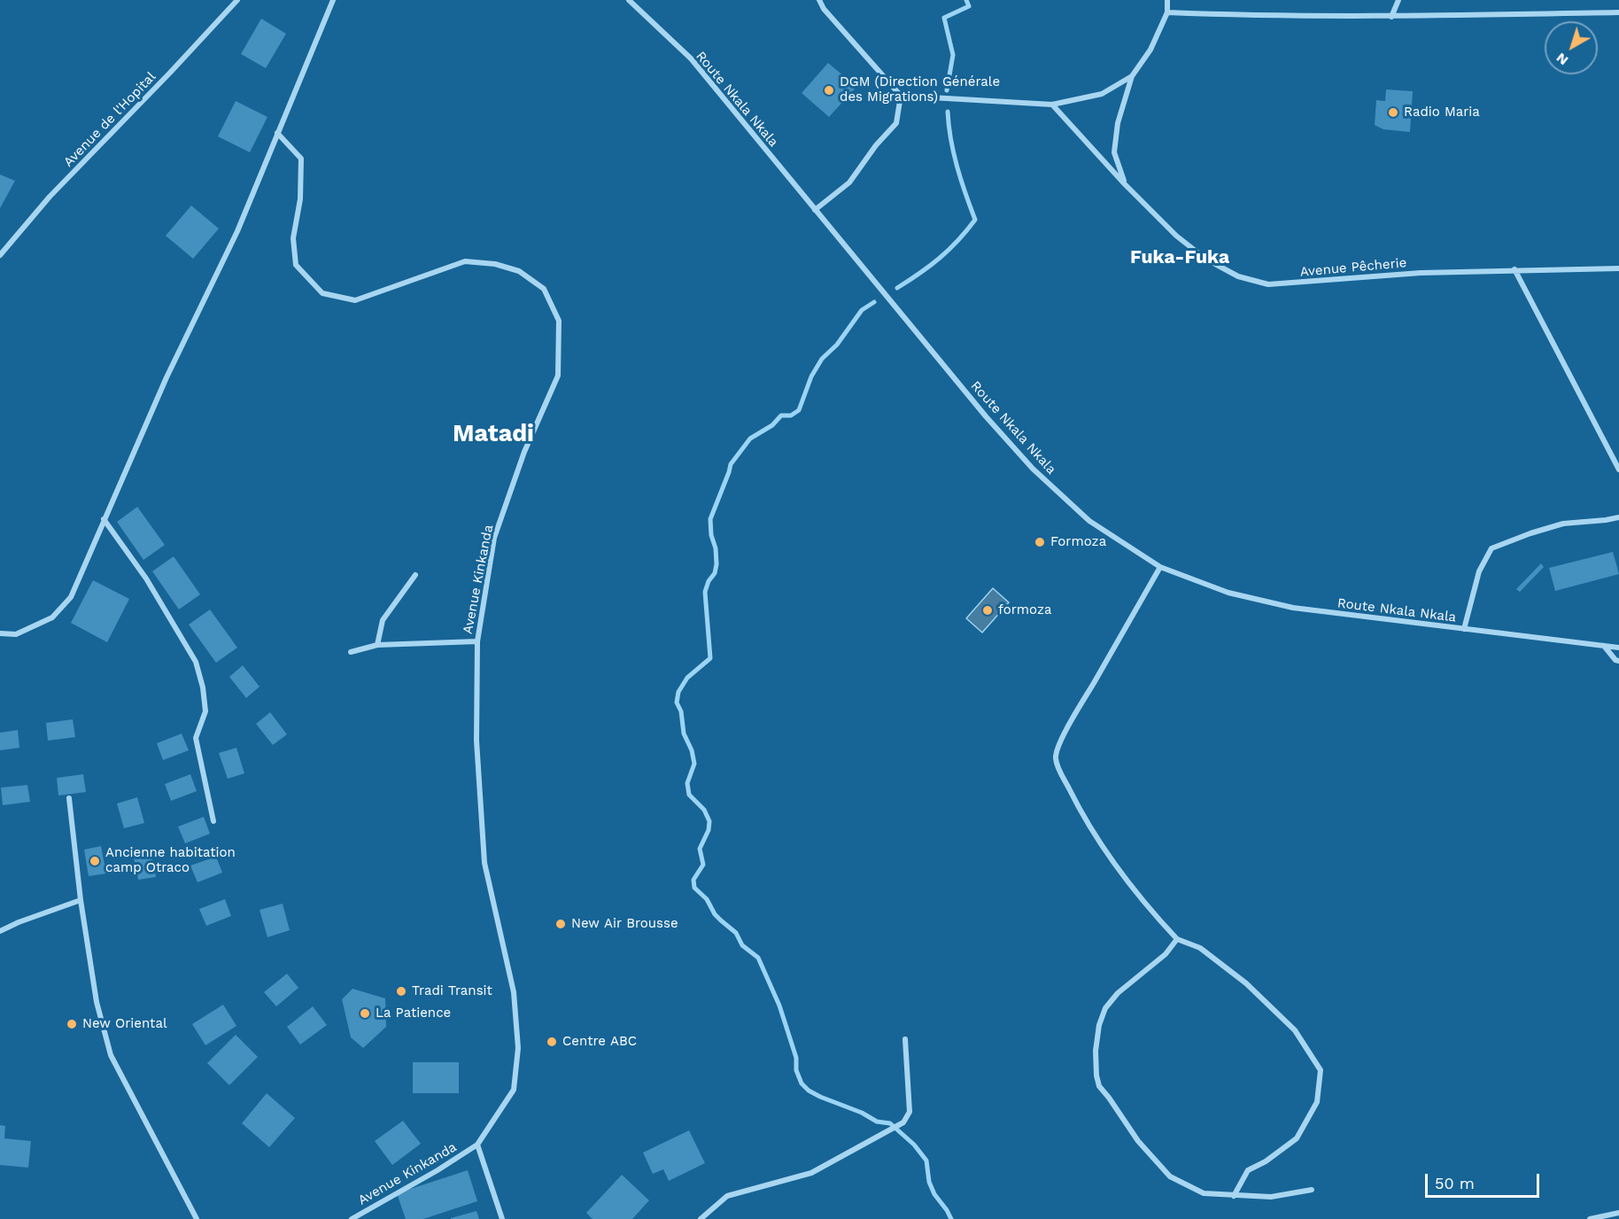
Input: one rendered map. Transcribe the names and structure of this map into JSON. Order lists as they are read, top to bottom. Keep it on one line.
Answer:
{"streets":{"street":["Route Nkala Nkala","Avenue de l'Hopital","Avenue Pêcherie","Avenue Kinkanda"]},"districts":["Fuka-Fuka","Matadi"],"places":["DGM (Direction Générale des Migrations)","Radio Maria","Formoza","formoza","Ancienne habitation camp Otraco","New Air Brousse","Tradi Transit","La Patience","New Oriental","Centre ABC"],"scale_bar":"50 m","north":"bottom left"}
